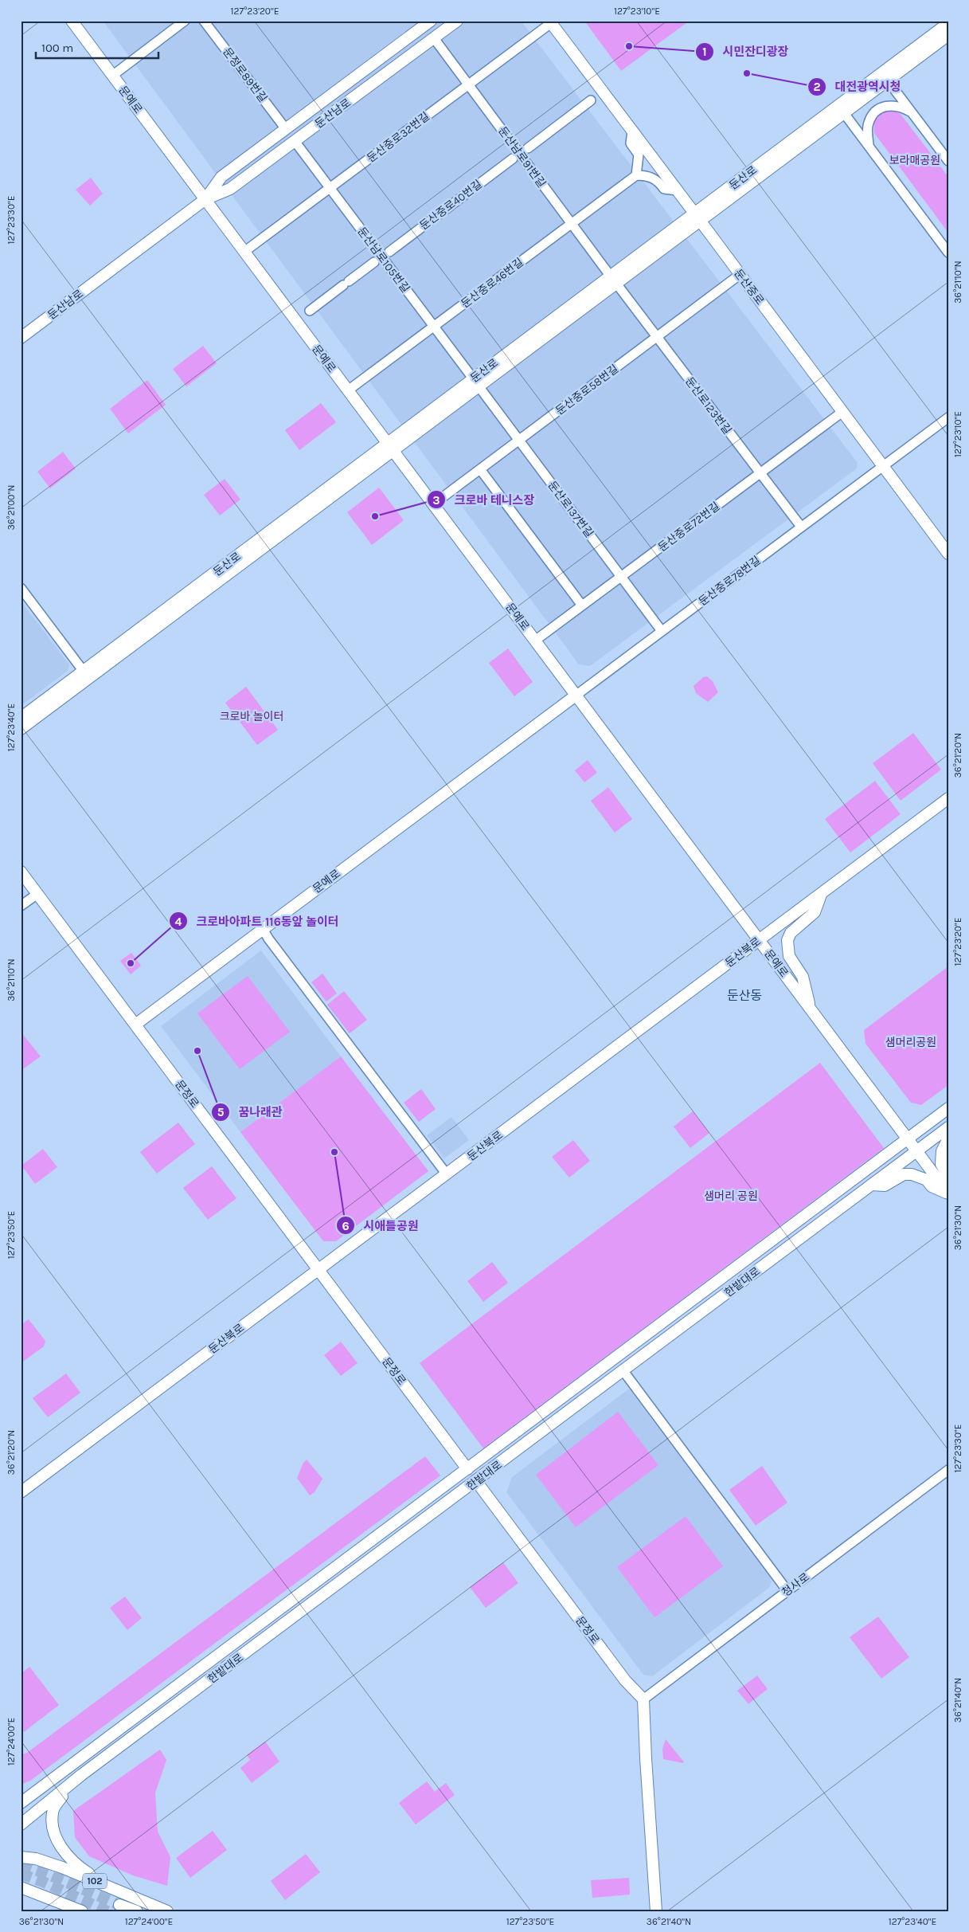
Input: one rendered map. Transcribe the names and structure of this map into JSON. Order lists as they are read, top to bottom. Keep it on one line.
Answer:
{"streets":{"main road":["문예로","둔산남로","둔산로","둔산중로","둔산북로","문정로","한밭대로","102"],"street":["문정로89번길","둔산중로32번길","둔산남로91번길","둔산중로40번길","둔산남로105번길","둔산중로46번길","둔산중로58번길","둔산로123번길","둔산로137번길","둔산중로72번길","둔산중로78번길","청사로"]},"crossings":[["문정로89번길","둔산남로"],["문예로","둔산남로"],["문예로","둔산중로32번길"],["문예로","둔산로"],["문예로","둔산중로46번길"],["문예로","둔산중로58번길"],["문예로","둔산중로72번길"],["문예로","둔산중로78번길"],["문예로","둔산북로"],["문예로","문정로"],["문예로","한밭대로"],["둔산남로","둔산남로91번길"],["둔산남로","둔산남로105번길"],["둔산중로32번길","둔산남로91번길"],["둔산중로32번길","둔산남로105번길"],["둔산중로32번길","둔산중로"],["둔산남로91번길","둔산로"],["둔산남로91번길","둔산중로46번길"],["둔산남로91번길","둔산로123번길"],["둔산로","둔산남로105번길"],["둔산로","둔산중로"],["둔산로","둔산로123번길"],["둔산로","둔산로137번길"],["둔산남로105번길","둔산중로46번길"],["둔산남로105번길","둔산로137번길"],["둔산중로","둔산중로58번길"],["둔산중로","둔산중로72번길"],["둔산중로","둔산중로78번길"],["둔산중로58번길","둔산로123번길"],["둔산중로58번길","둔산로137번길"],["둔산로123번길","둔산중로72번길"],["둔산로123번길","둔산중로78번길"],["둔산로137번길","둔산중로72번길"],["둔산로137번길","둔산중로78번길"],["둔산북로","문정로"],["문정로","한밭대로"],["문정로","청사로"]],"districts":["둔산동"],"parks":["보라매공원","크로바 놀이터","샘머리공원","샘머리 공원"],"places":["시민잔디광장","대전광역시청","크로바 테니스장","크로바아파트 116동앞 놀이터","꿈나래관","시애틀공원"],"scale_bar":"100 m","coordinates":["127°23'20\"E","127°23'10\"E","127°23'30\"E","36°21'10\"N","36°21'00\"N","127°23'40\"E","36°21'20\"N","36°21'30\"N","127°23'50\"E","36°21'40\"N","127°24'00\"E"]}
